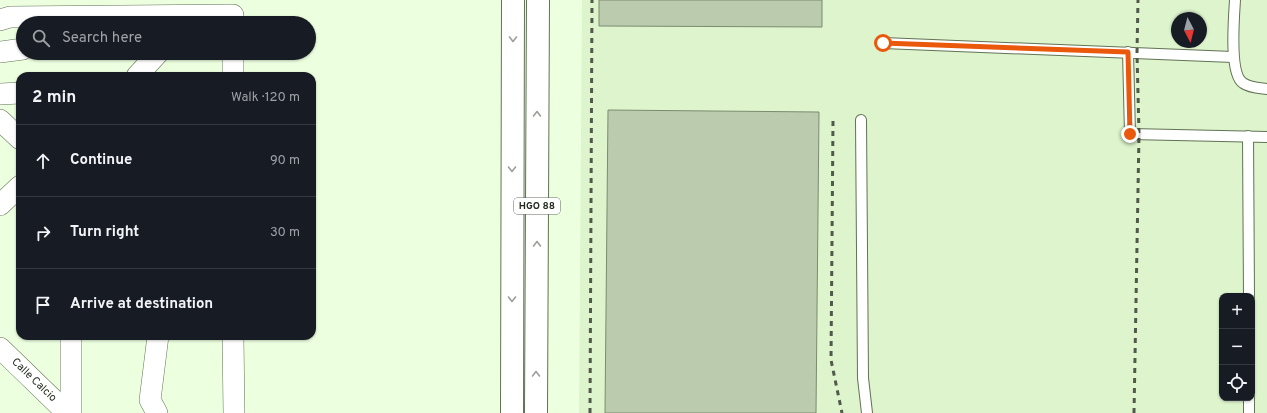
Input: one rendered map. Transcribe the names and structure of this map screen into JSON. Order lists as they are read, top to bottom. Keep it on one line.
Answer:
{"streets":{"main road":["HGO 88"],"street":["Calle Calcio"]},"north":"bottom","page":{"search":"Search here","heading":["2 min","Walk · 120 m"],"list":[["Continue","90 m"],["Turn right","30 m"],"Arrive at destination"],"map_buttons":["+","−"]}}
